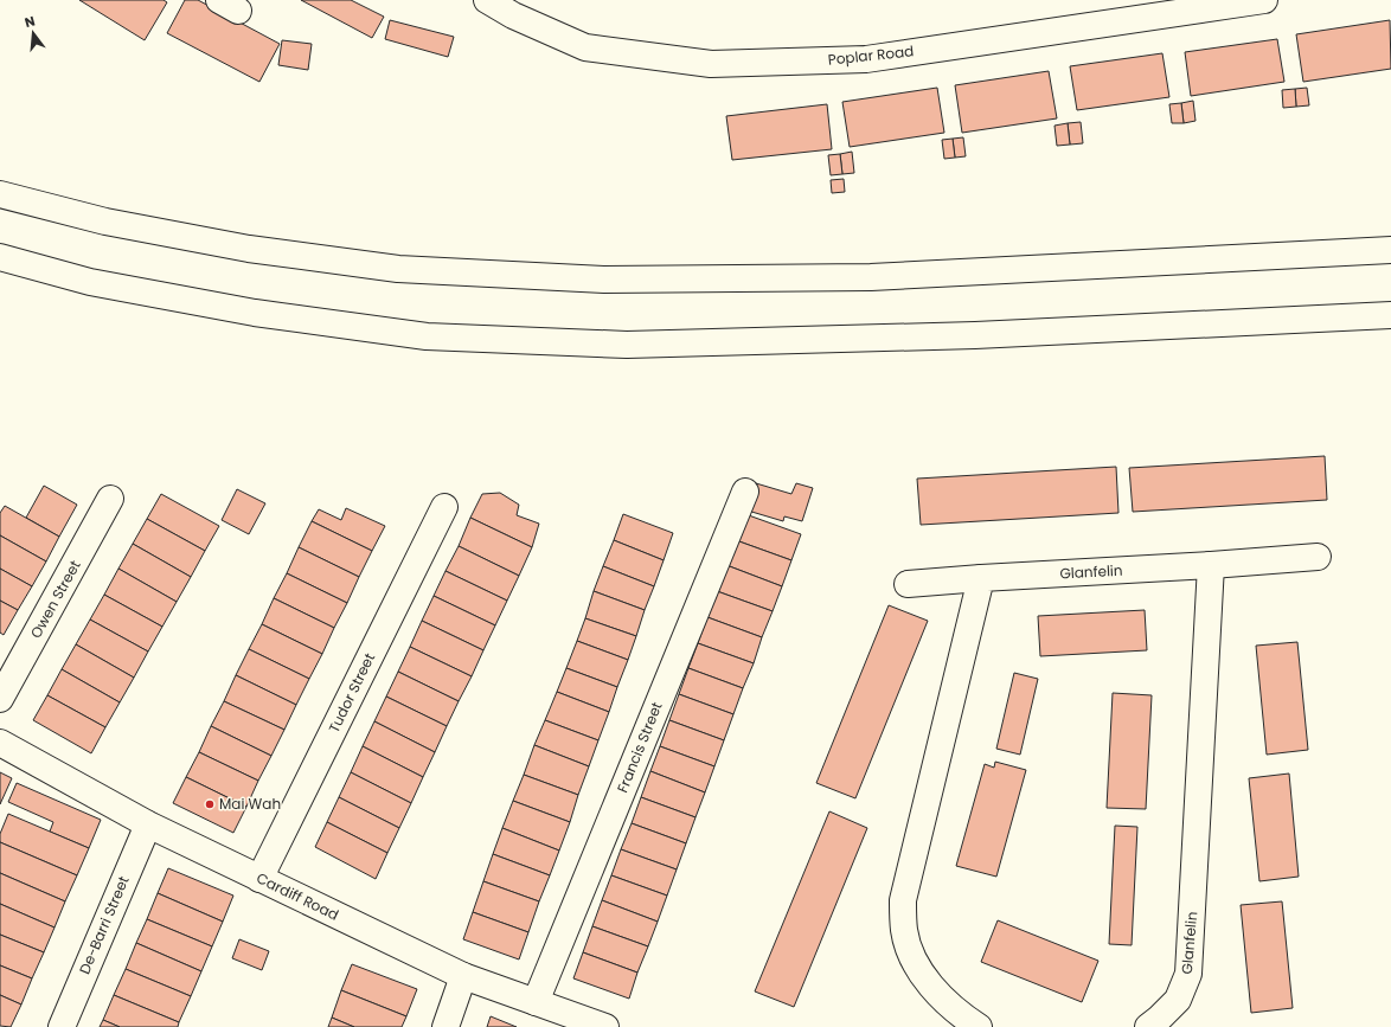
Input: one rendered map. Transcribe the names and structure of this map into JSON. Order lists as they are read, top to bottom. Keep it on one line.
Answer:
{"streets":{"main road":["Poplar Road","Glanfelin","Owen Street","Tudor Street","Francis Street","Cardiff Road","De-Barri Street"]},"crossings":[["Tudor Street","Cardiff Road"],["Francis Street","Cardiff Road"],["Cardiff Road","De-Barri Street"]],"places":["Mai Wah"],"north":"top"}
